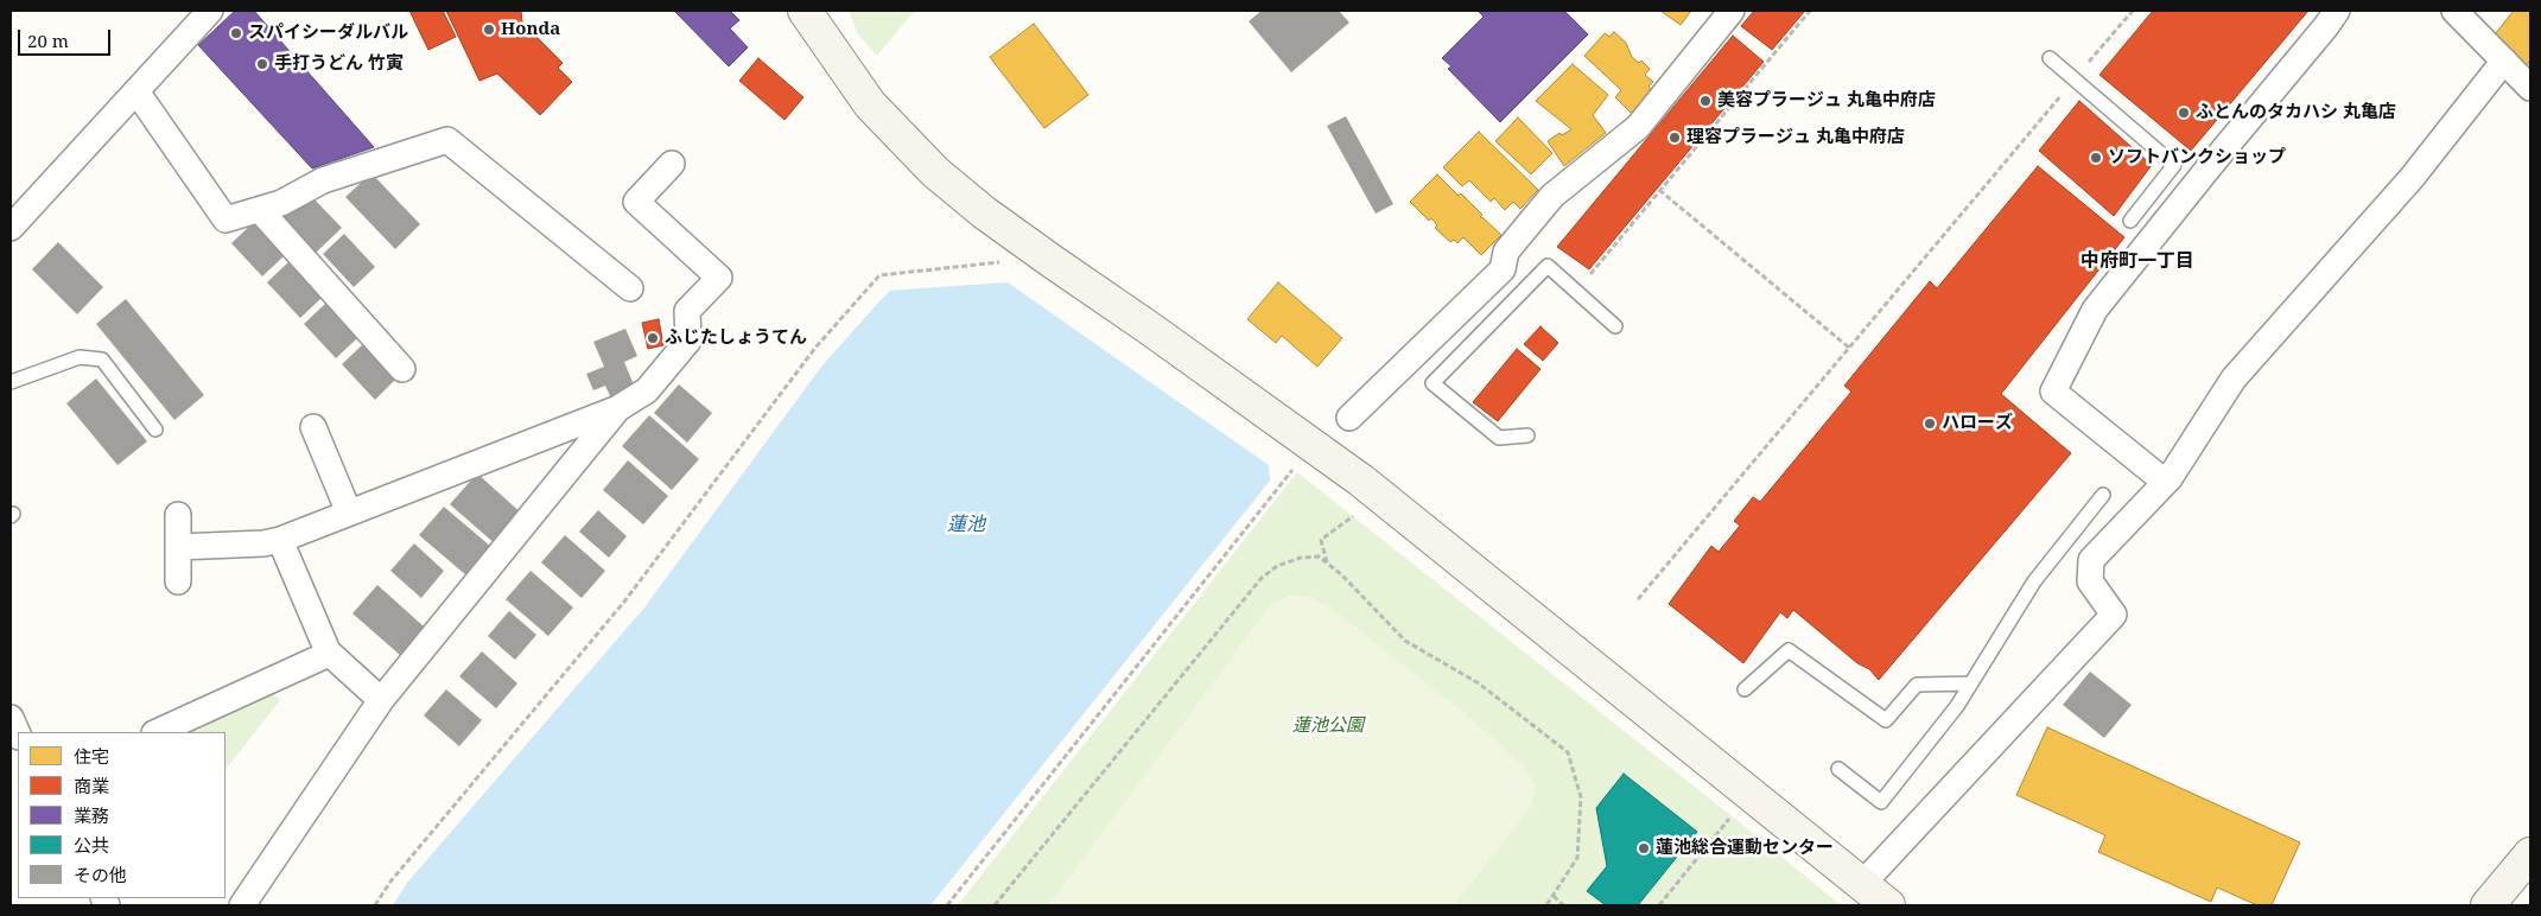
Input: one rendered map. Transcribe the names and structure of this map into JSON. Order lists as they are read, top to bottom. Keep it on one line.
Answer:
{"districts":["中府町一丁目"],"water":["蓮池"],"parks":["蓮池公園"],"places":["Honda","スパイシーダルバル","手打うどん 竹寅","美容プラージュ 丸亀中府店","ふとんのタカハシ 丸亀店","理容プラージュ 丸亀中府店","ソフトバンクショップ","ふじたしょうてん","ハローズ","蓮池総合運動センター"],"legend":["住宅","商業","業務","公共","その他"],"scale_bar":"20 m"}
